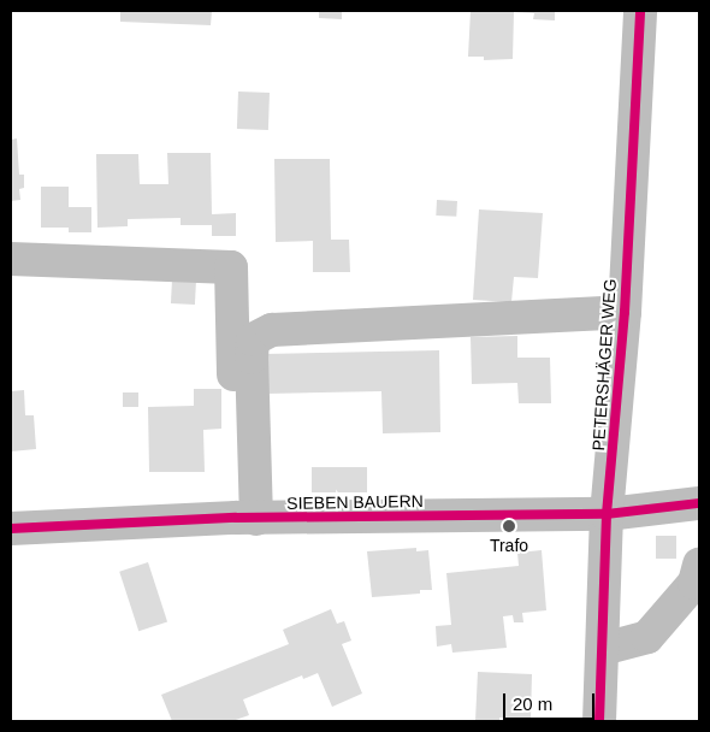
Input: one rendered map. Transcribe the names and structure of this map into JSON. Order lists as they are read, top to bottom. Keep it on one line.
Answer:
{"streets":{"street":["PETERSHÄGER WEG","SIEBEN BAUERN"]},"crossings":[["PETERSHÄGER WEG","SIEBEN BAUERN"]],"places":["Trafo"],"scale_bar":"20 m"}
